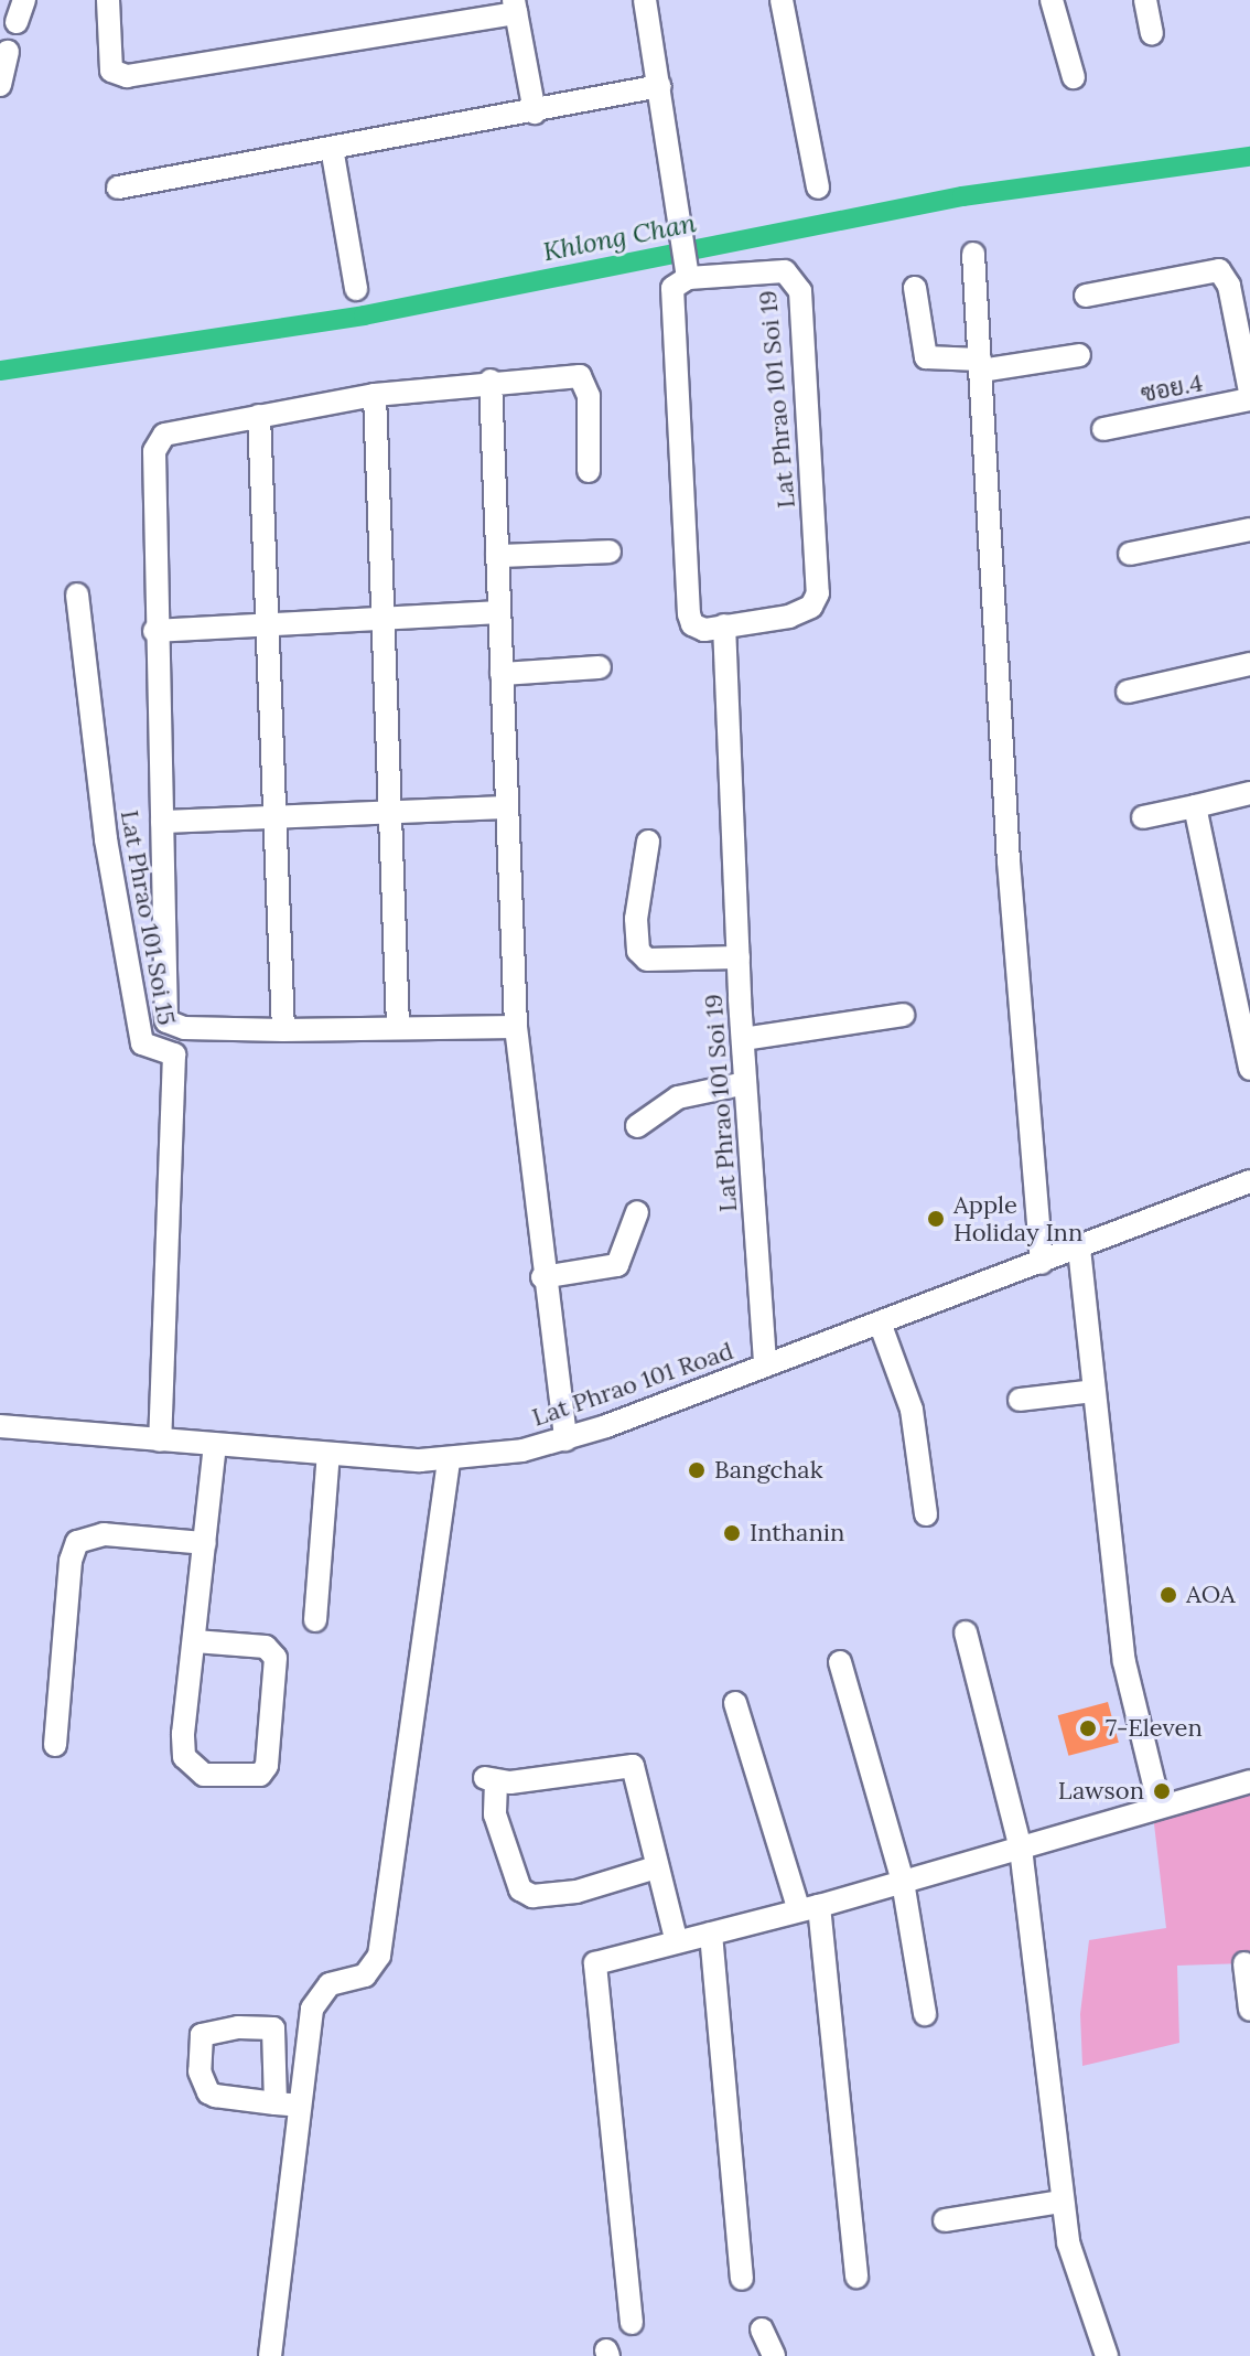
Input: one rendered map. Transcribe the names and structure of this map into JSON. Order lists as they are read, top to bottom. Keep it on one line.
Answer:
{"streets":{"street":["ซอย.4","Lat Phrao 101 Soi 19","Lat Phrao 101 Soi 15","Lat Phrao 101 Road"]},"crossings":[["Lat Phrao 101 Soi 19","Lat Phrao 101 Road"],["Lat Phrao 101 Soi 15","Lat Phrao 101 Road"]],"water":["Khlong Chan"],"places":["Apple Holiday Inn","Bangchak","Inthanin","AOA","7-Eleven","Lawson"]}
